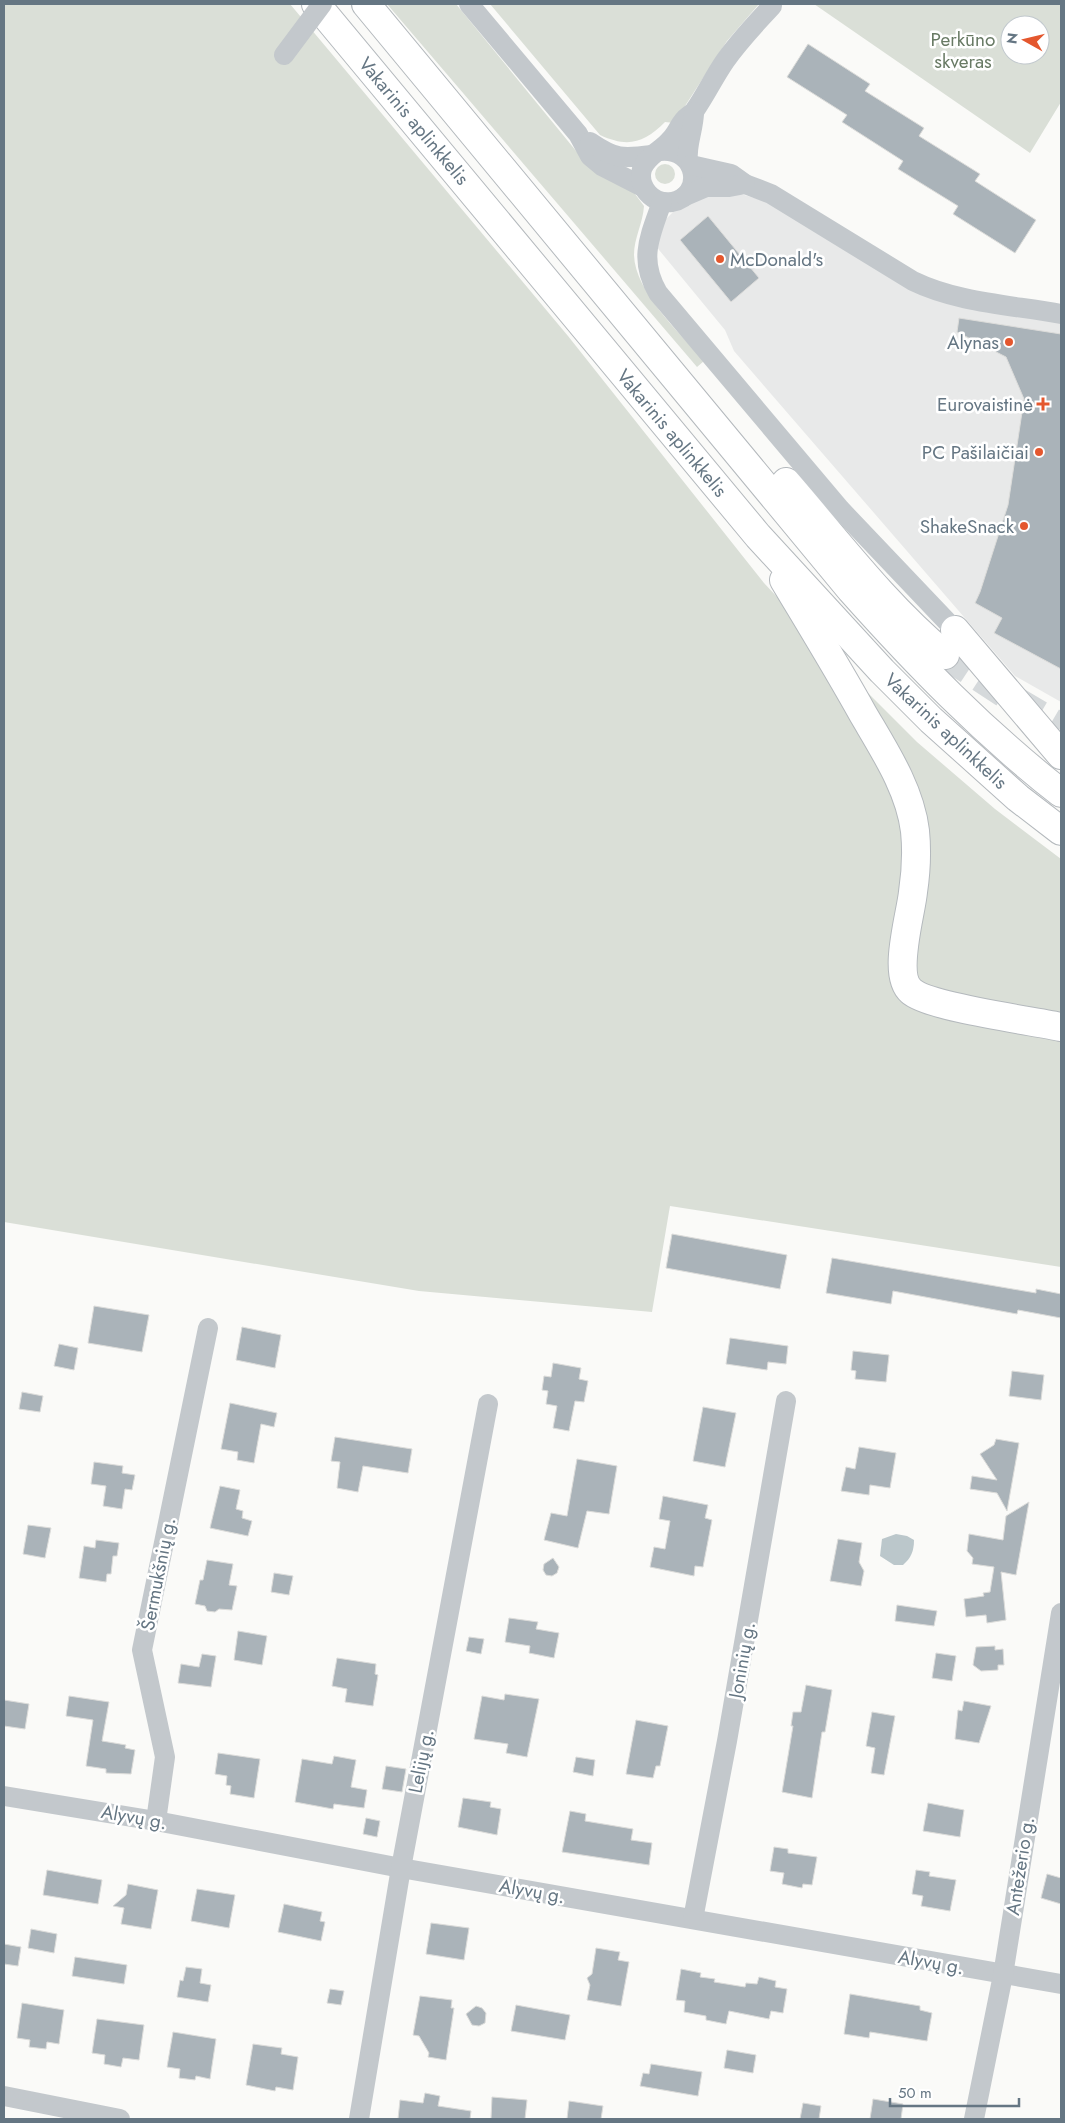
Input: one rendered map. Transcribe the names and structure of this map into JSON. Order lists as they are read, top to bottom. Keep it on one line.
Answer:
{"streets":{"highway":["Vakarinis aplinkkelis"],"street":["Šermukšnių g.","Joninių g.","Lelijų g.","Alyvų g.","Antežerio g."]},"crossings":[["Šermukšnių g.","Alyvų g."],["Joninių g.","Alyvų g."],["Lelijų g.","Alyvų g."],["Alyvų g.","Antežerio g."]],"parks":["Perkūno skveras"],"places":{"other":["McDonald's","Alynas","PC Pašilaičiai","ShakeSnack"],"health":["Eurovaistinė"]},"scale_bar":"50 m","north":"left"}
